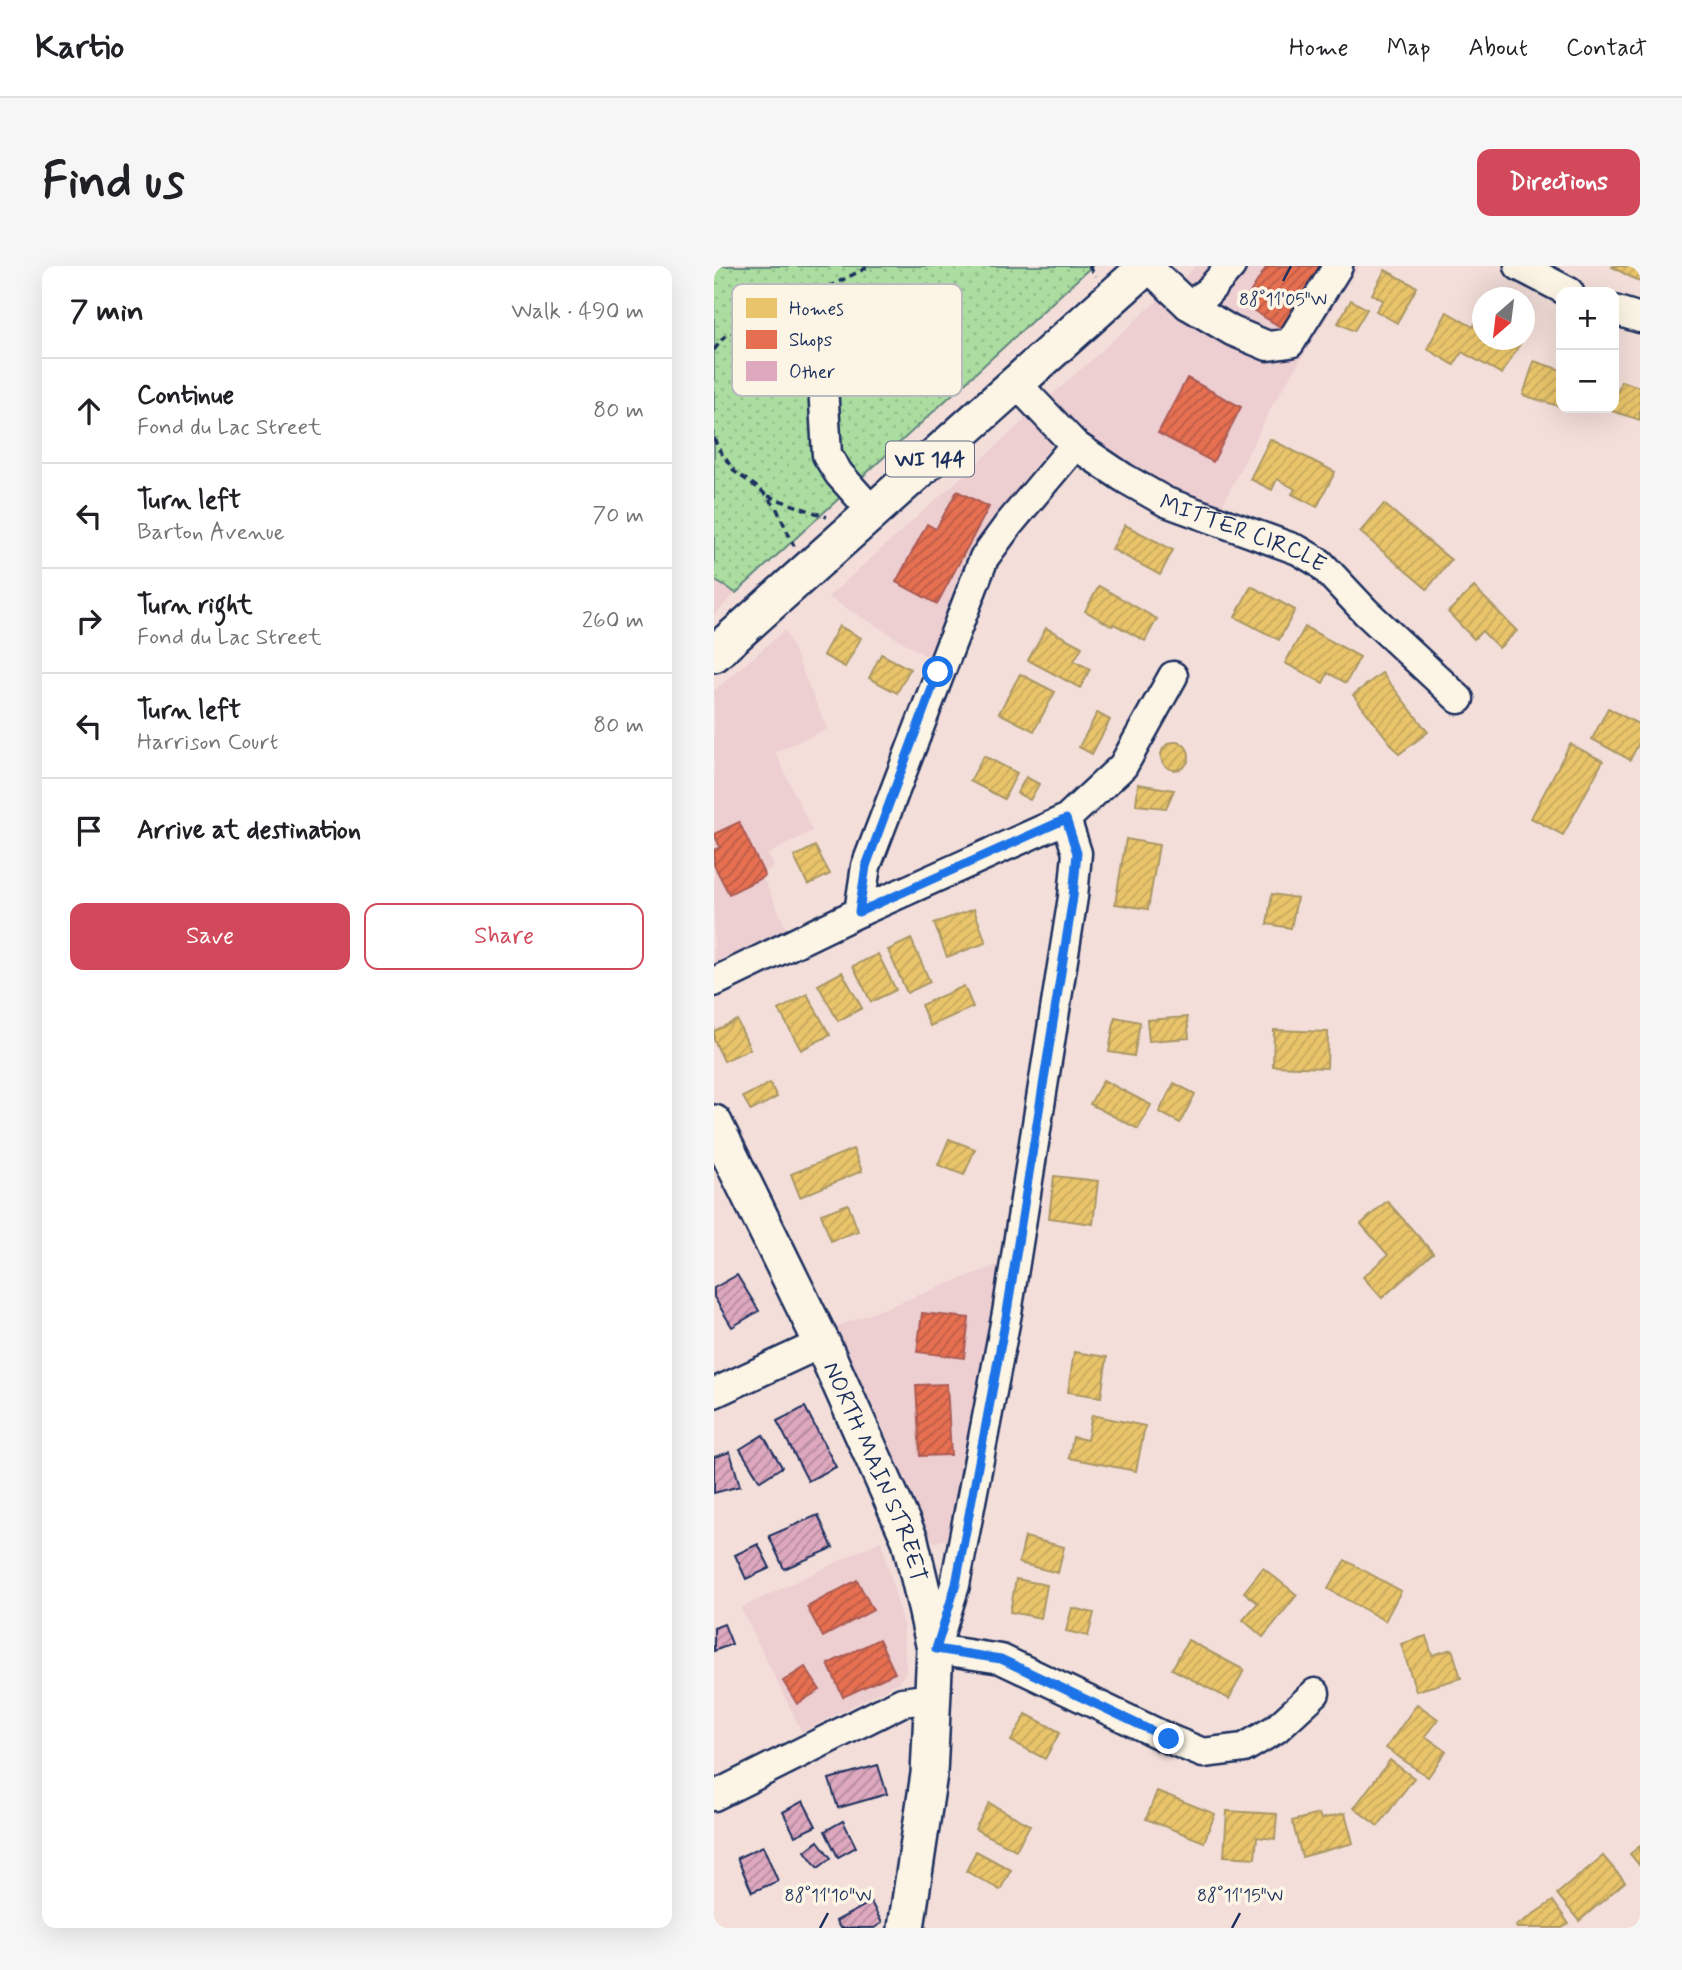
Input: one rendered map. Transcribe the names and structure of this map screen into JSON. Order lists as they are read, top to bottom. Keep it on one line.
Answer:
{"streets":{"main road":["WI 144","NORTH MAIN STREET"],"street":["MITTER CIRCLE"]},"crossings":[["WI 144","MITTER CIRCLE"]],"legend":["Homes","Shops","Other"],"north":"bottom left","page":{"header":"Kartio","nav":["Home","Map","About","Contact"],"buttons":["Directions",["Save","Share"]],"title":"Find us","heading":["7 min","Walk · 490 m"],"map_buttons":["+","−"],"list":[["Continue","Fond du Lac Street","80 m"],["Turn left","Barton Avenue","70 m"],["Turn right","Fond du Lac Street","260 m"],["Turn left","Harrison Court","80 m"],"Arrive at destination"]},"coordinates":["88°11'05\"W","88°11'10\"W","88°11'15\"W"]}
